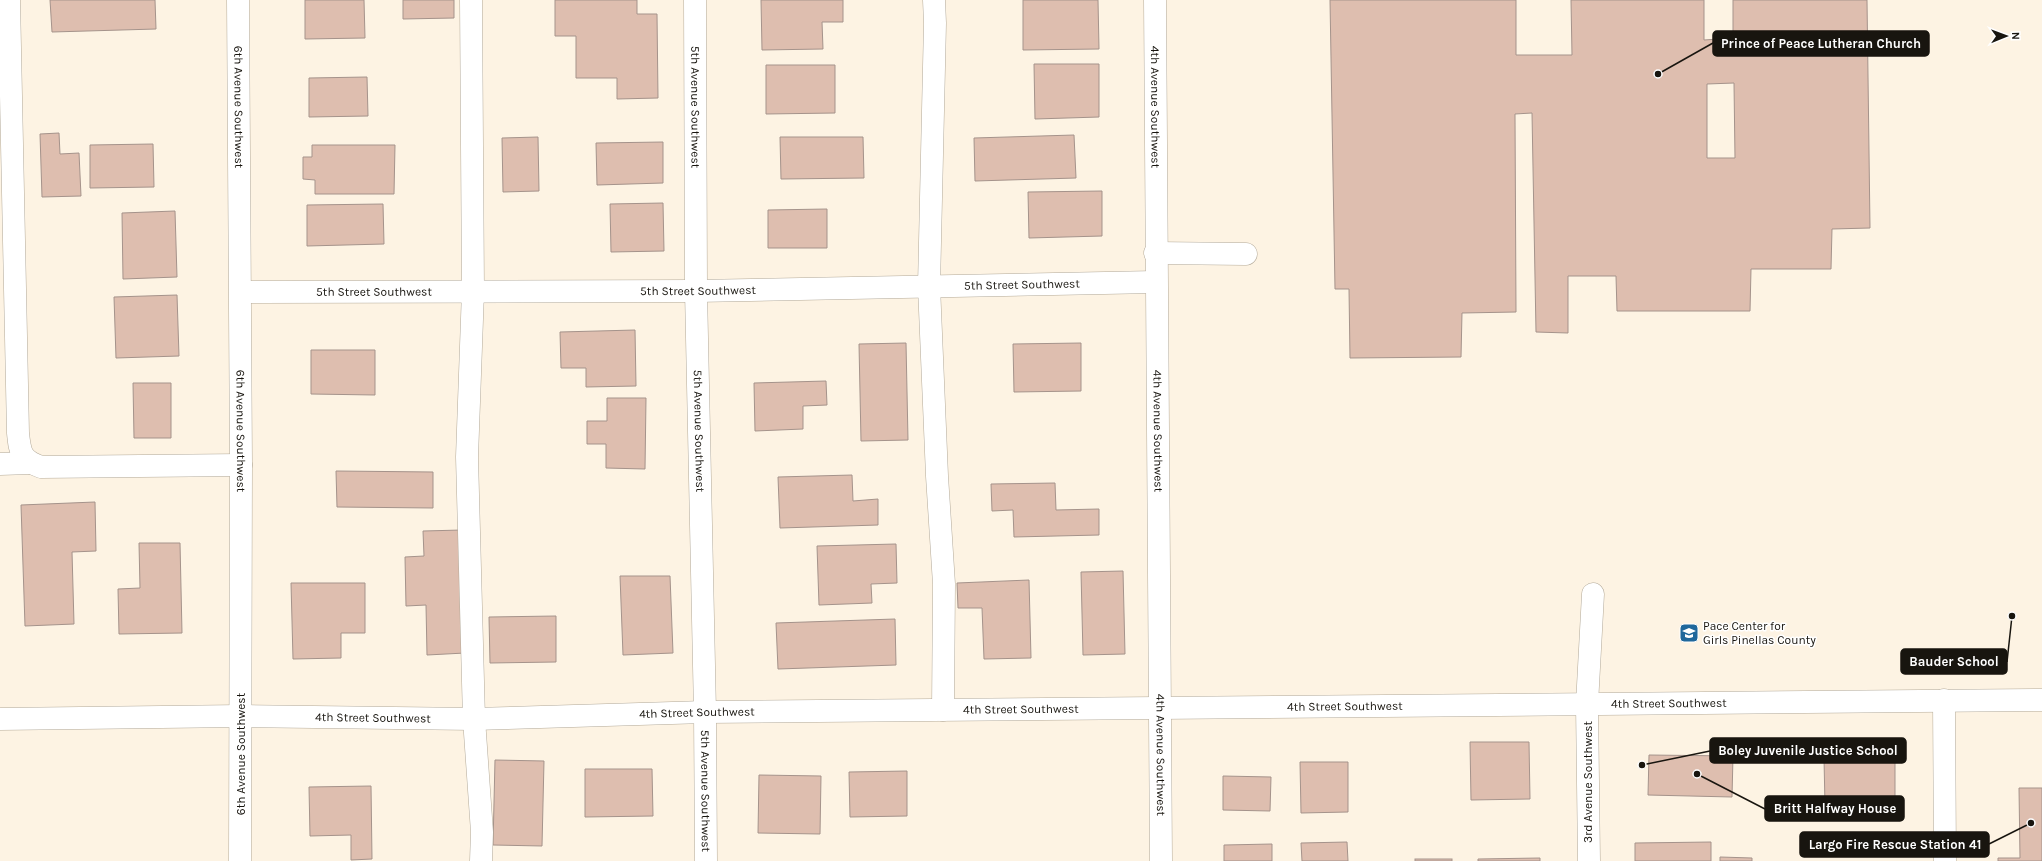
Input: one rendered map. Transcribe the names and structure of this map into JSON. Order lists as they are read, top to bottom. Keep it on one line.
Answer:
{"streets":{"street":["6th Avenue Southwest","5th Avenue Southwest","4th Avenue Southwest","5th Street Southwest","4th Street Southwest","3rd Avenue Southwest"]},"crossings":[["6th Avenue Southwest","5th Street Southwest"],["6th Avenue Southwest","4th Street Southwest"],["5th Avenue Southwest","5th Street Southwest"],["5th Avenue Southwest","4th Street Southwest"],["4th Avenue Southwest","5th Street Southwest"],["4th Avenue Southwest","4th Street Southwest"],["4th Street Southwest","3rd Avenue Southwest"]],"places":{"other":["Prince of Peace Lutheran Church","Bauder School","Boley Juvenile Justice School","Britt Halfway House","Largo Fire Rescue Station 41"],"school or university":["Pace Center for Girls Pinellas County"]},"north":"right"}
